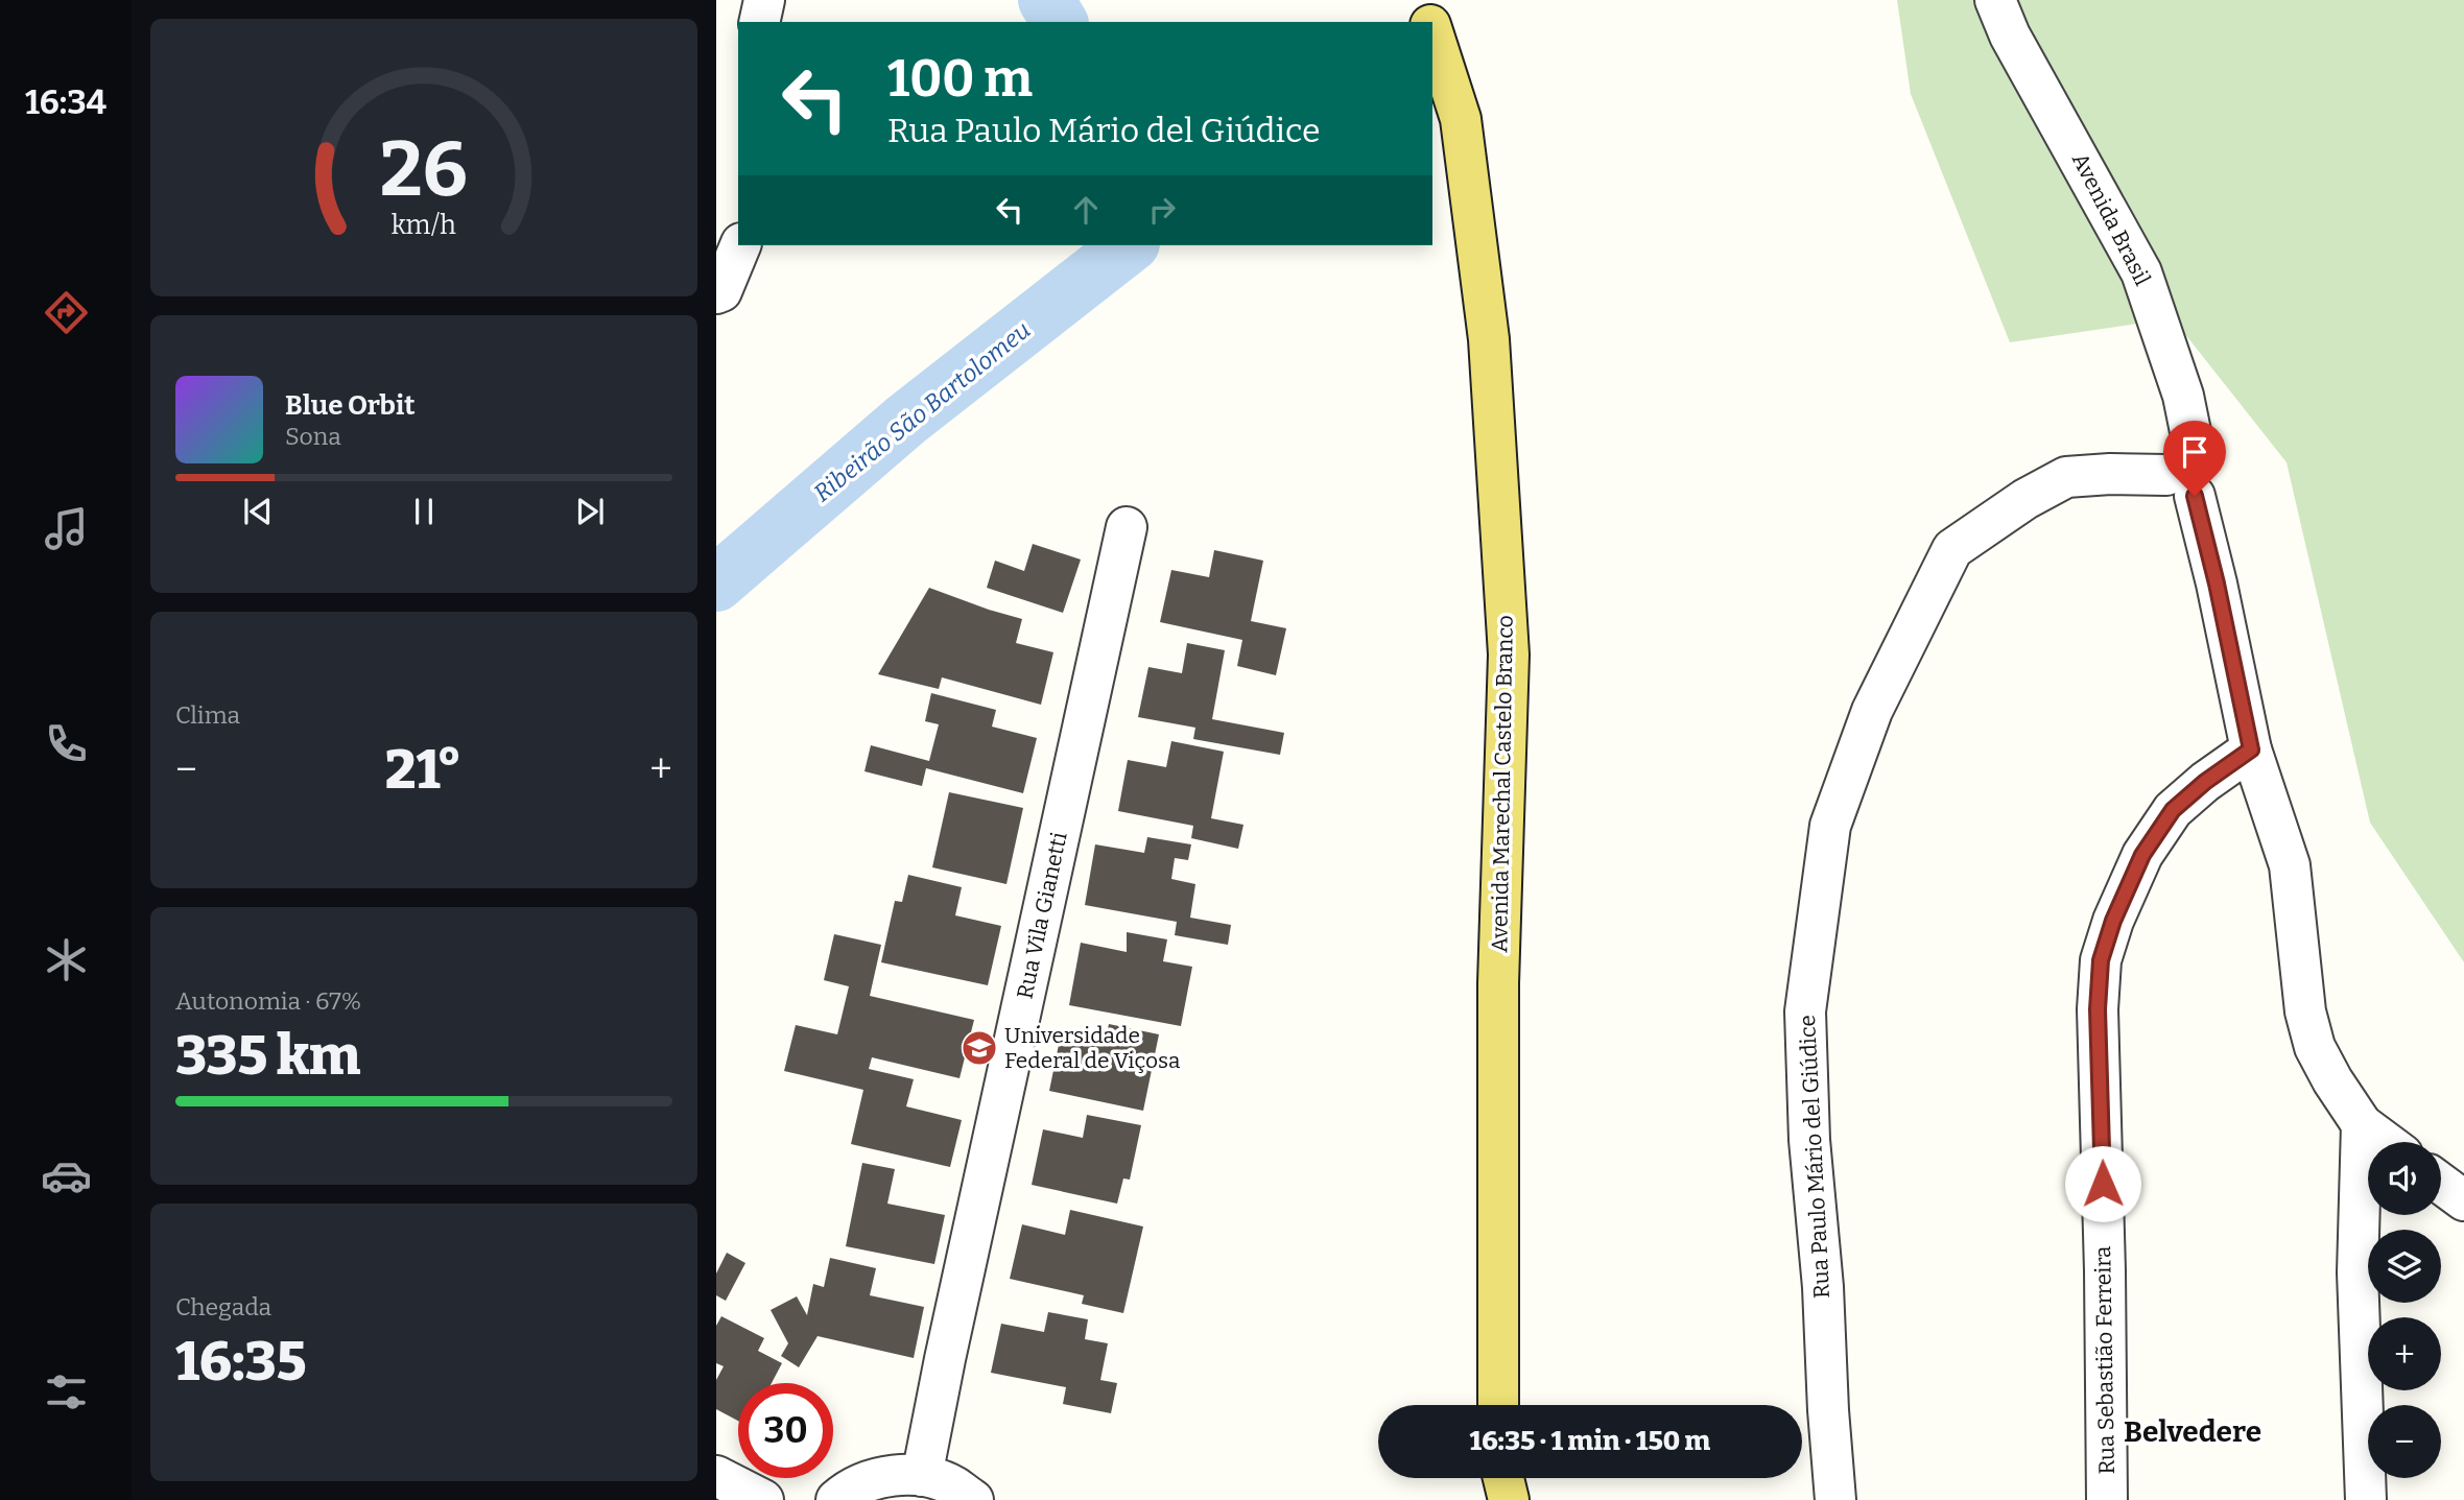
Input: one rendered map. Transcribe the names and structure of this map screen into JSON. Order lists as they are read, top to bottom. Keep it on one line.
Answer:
{"streets":{"main road":["Avenida Marechal Castelo Branco"],"street":["Avenida Brasil","Rua Vila Gianetti","Rua Paulo Mário del Giúdice","Rua Sebastião Ferreira"]},"crossings":[["Avenida Brasil","Rua Paulo Mário del Giúdice"]],"districts":["Belvedere"],"water":["Ribeirão São Bartolomeu"],"places":{"school or university":["Universidade Federal de Viçosa"]},"page":{"tabs":"16:34","turn":["100 m","Rua Paulo Mário del Giúdice"],"song":["Blue Orbit","Sona"],"tile":["Clima",["Autonomia · 67%","335 km"],["Chegada","16:35"]],"heat":["−","21°","+"],"map_buttons":["+","−"],"limit":"30","trip":"16:35 · 1 min · 150 m","gauge":["26","km/h"]}}
